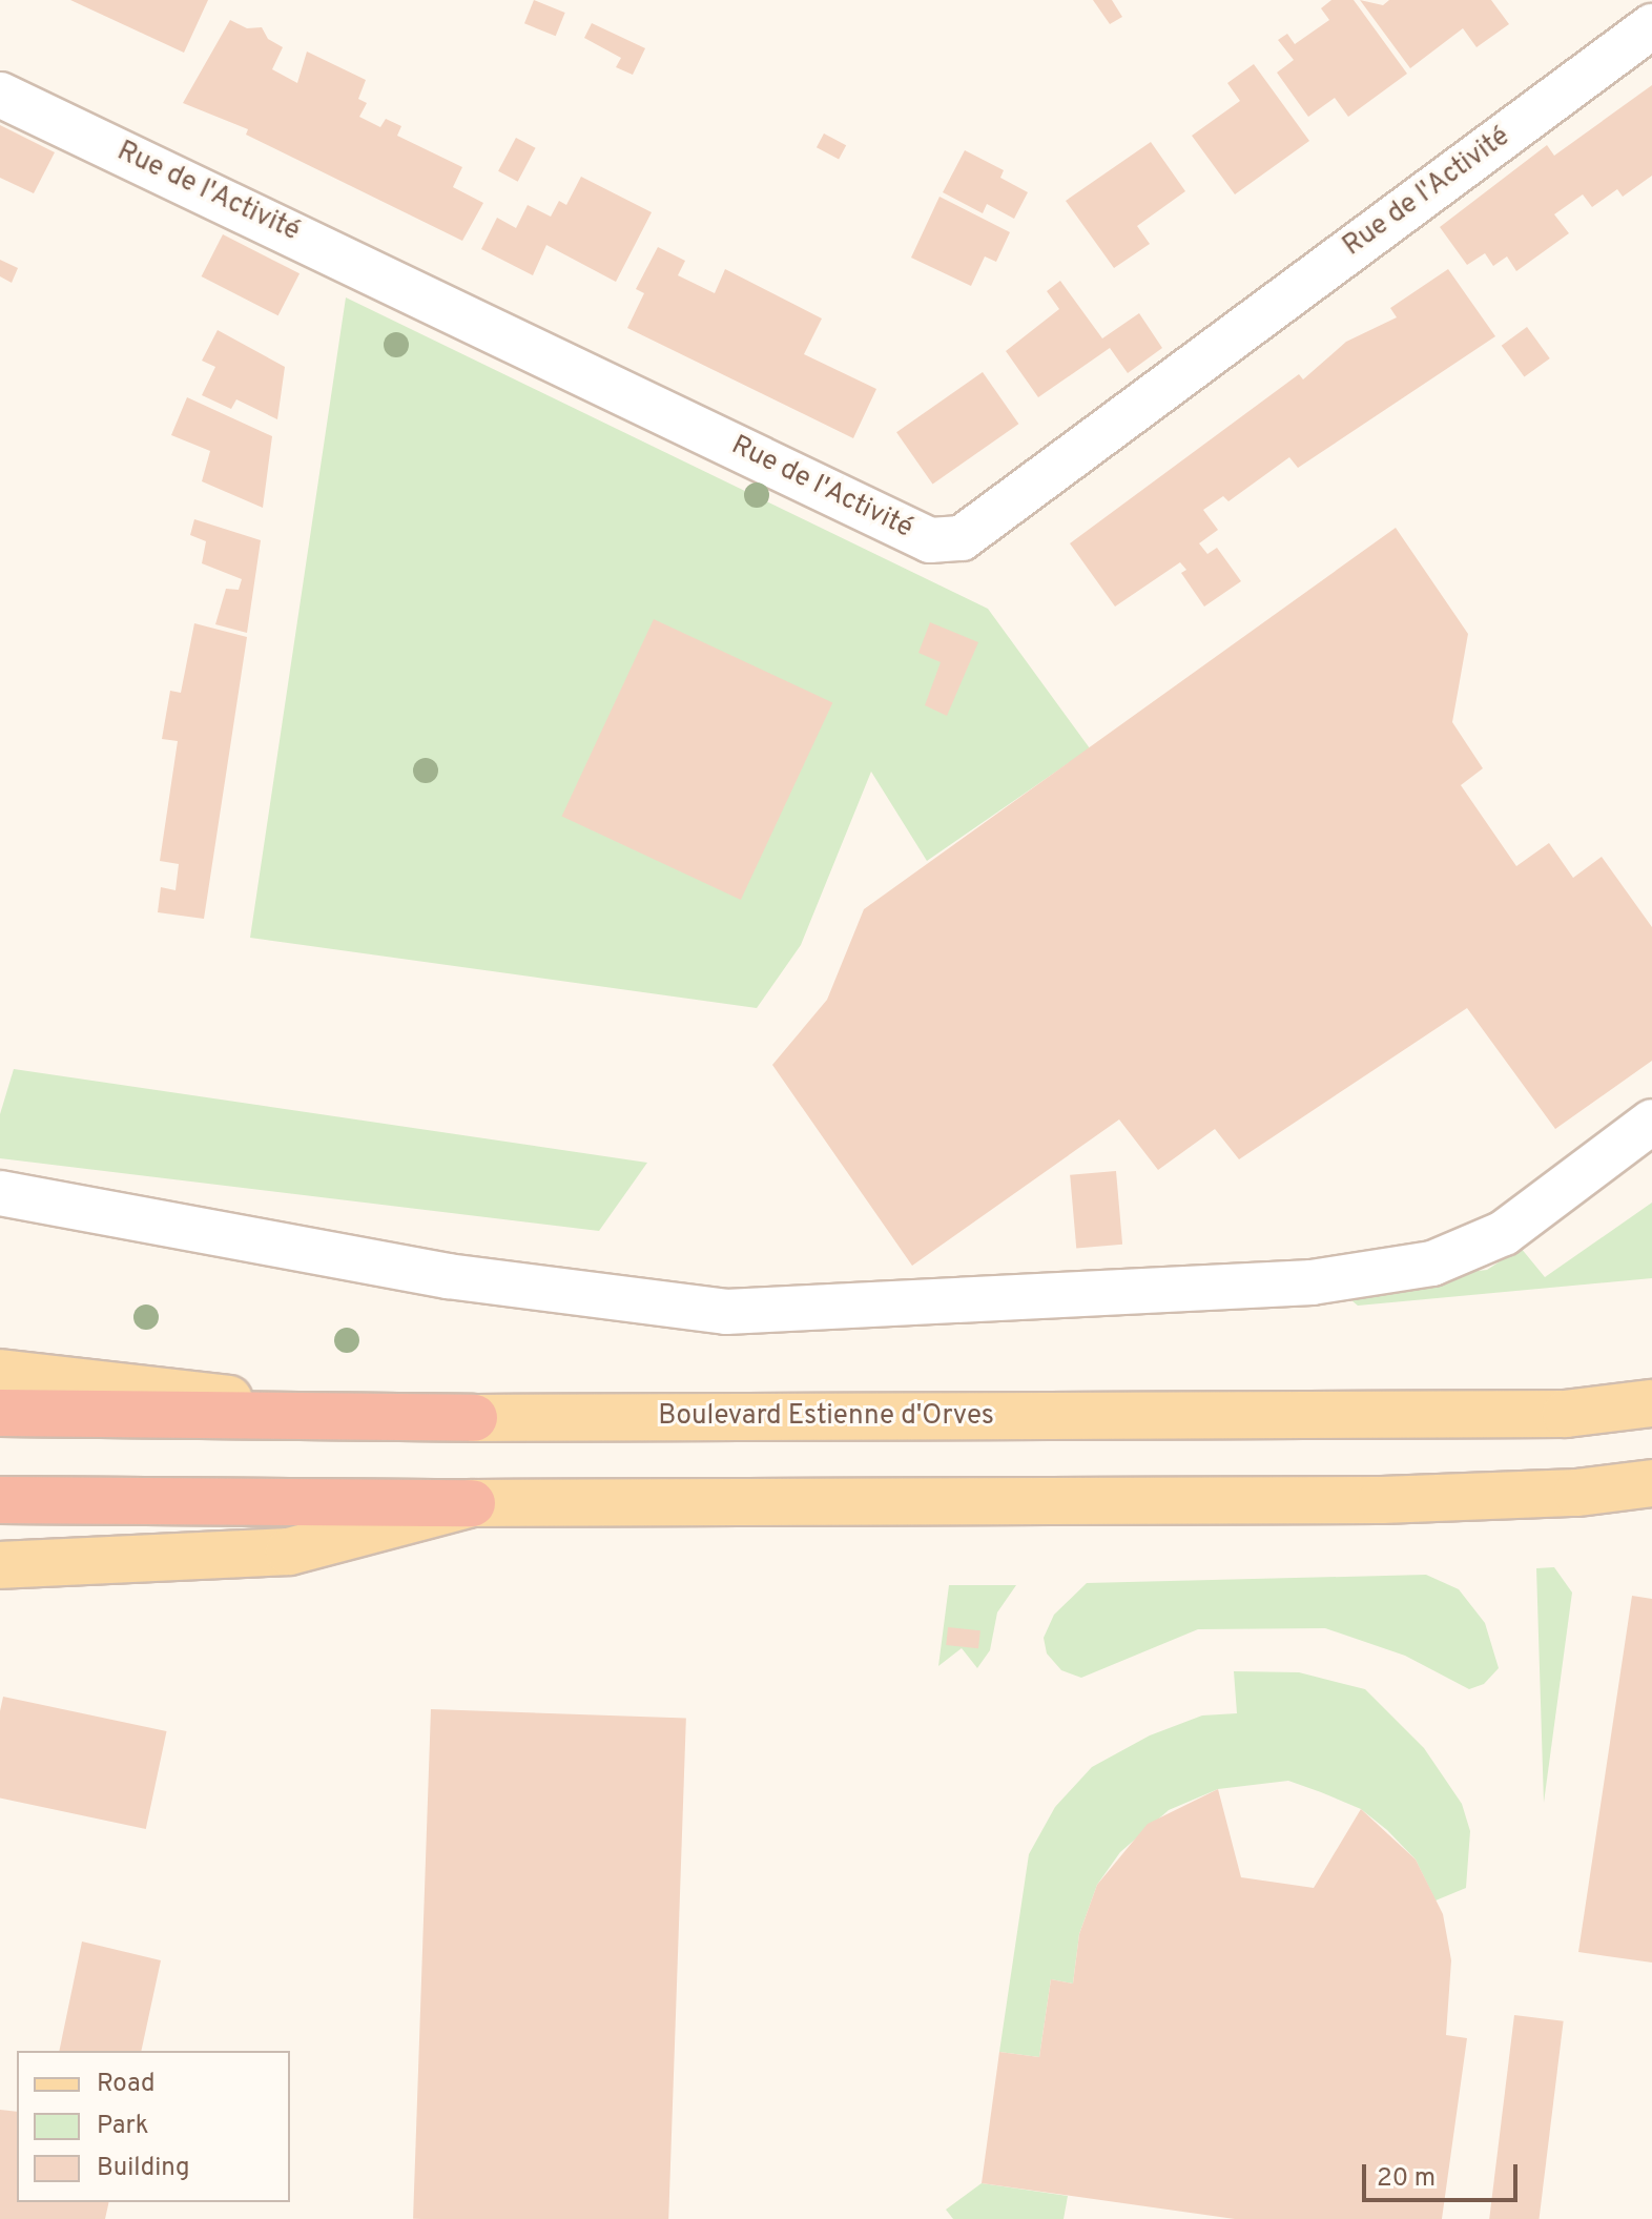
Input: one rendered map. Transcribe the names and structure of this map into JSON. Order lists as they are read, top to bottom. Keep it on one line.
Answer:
{"streets":{"highway":["Boulevard Estienne d'Orves"],"street":["Rue de l'Activité"]},"legend":["Road","Park","Building"],"scale_bar":"20 m"}
